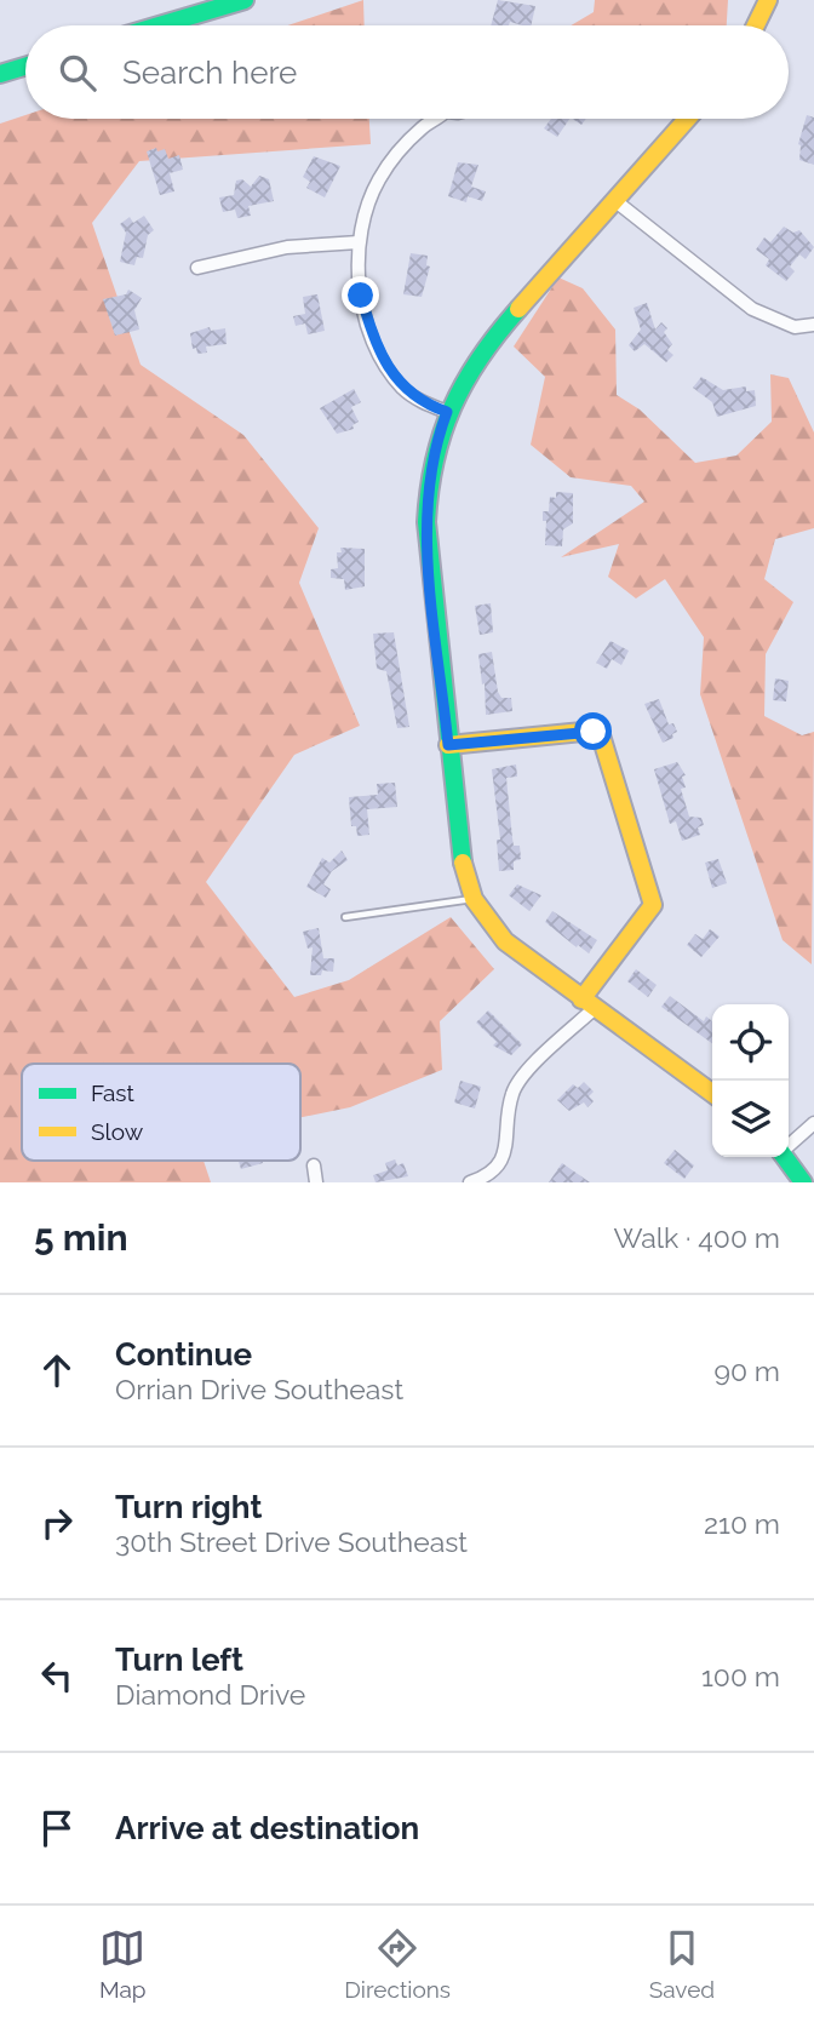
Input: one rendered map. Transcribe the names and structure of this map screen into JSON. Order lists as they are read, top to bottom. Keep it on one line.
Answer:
{"legend":["Fast","Slow"],"page":{"search":"Search here","heading":["5 min","Walk · 400 m"],"list":[["Continue","Orrian Drive Southeast","90 m"],["Turn right","30th Street Drive Southeast","210 m"],["Turn left","Diamond Drive","100 m"],"Arrive at destination"],"nav":["Map","Directions","Saved"]}}
